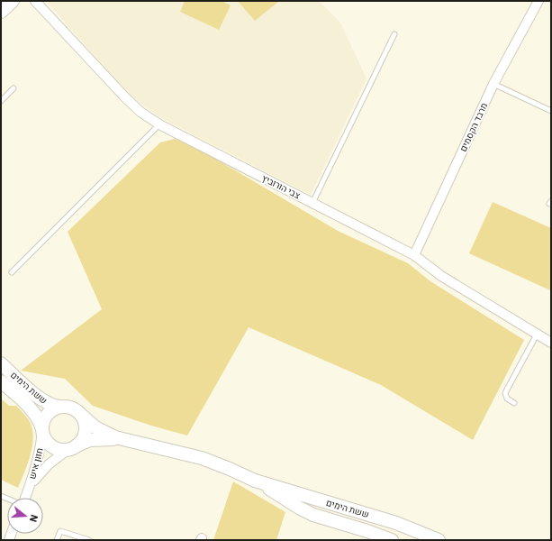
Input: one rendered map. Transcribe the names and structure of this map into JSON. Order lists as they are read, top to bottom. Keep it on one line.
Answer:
{"streets":{"street":["מרבד הקסמים","צבי הורוביץ","ששת הימים","חזון איש"]},"crossings":[["מרבד הקסמים","צבי הורוביץ"],["ששת הימים","חזון איש"]],"north":"right"}
